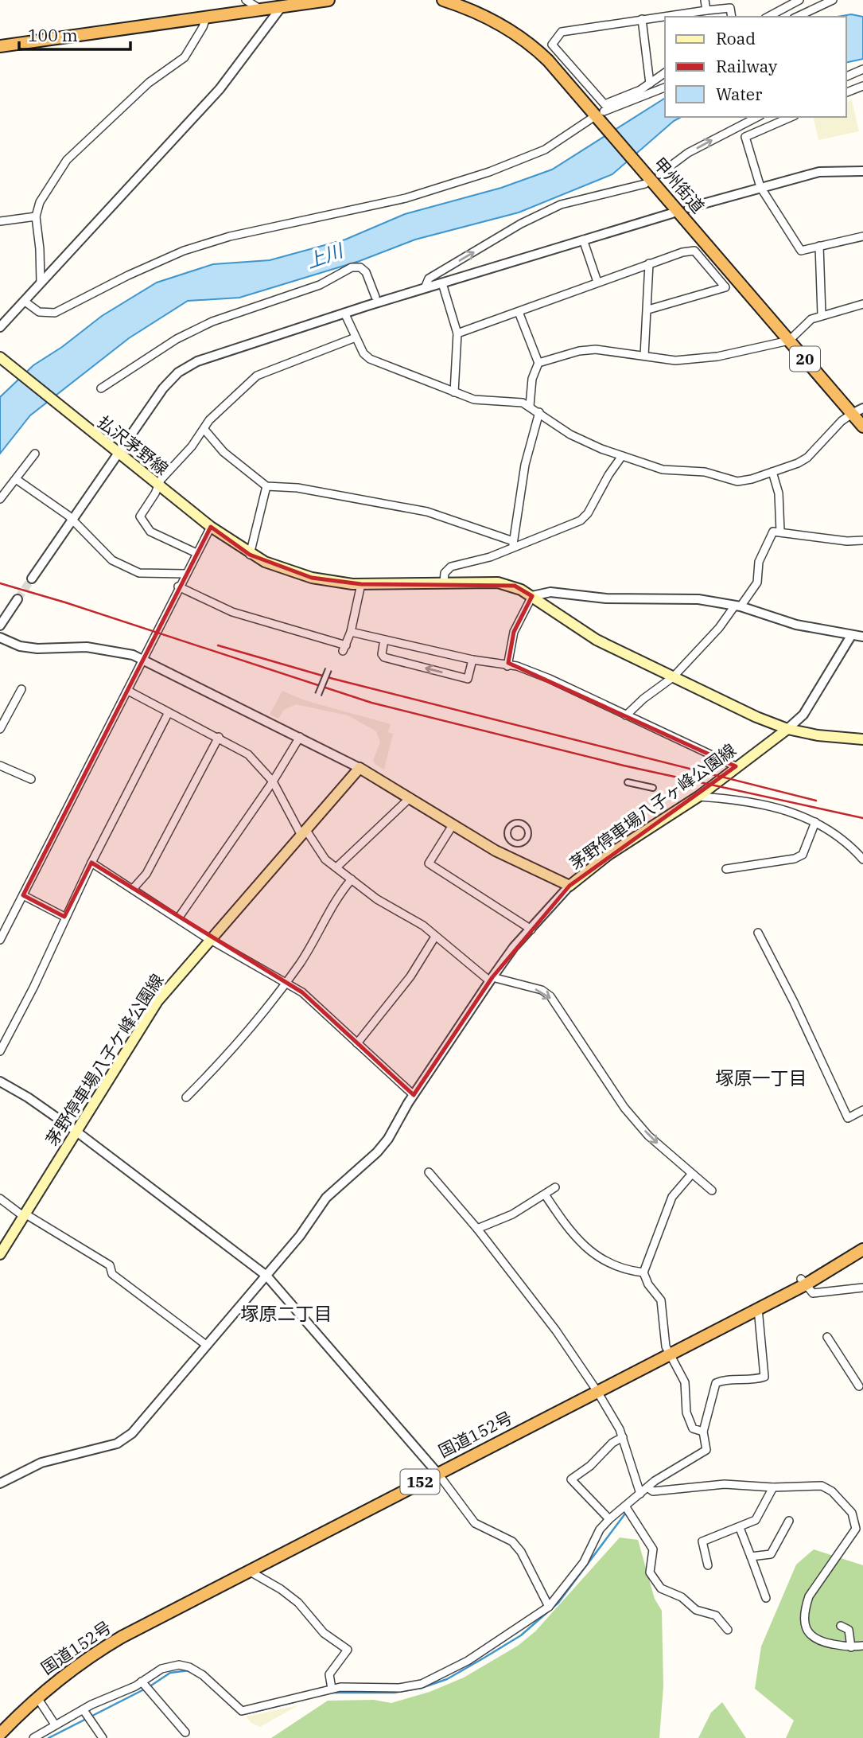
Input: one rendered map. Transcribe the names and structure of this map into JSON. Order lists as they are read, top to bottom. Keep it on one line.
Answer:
{"streets":{"highway":["甲州街道","20","国道152号","152"],"main road":["払沢茅野線","茅野停車場八子ヶ峰公園線","茅野停車場八子ケ峰公園線"]},"crossings":[["茅野停車場八子ヶ峰公園線","茅野停車場八子ケ峰公園線"]],"districts":["塚原一丁目","塚原二丁目"],"water":["上川"],"legend":["Road","Railway","Water"],"scale_bar":"100 m"}
